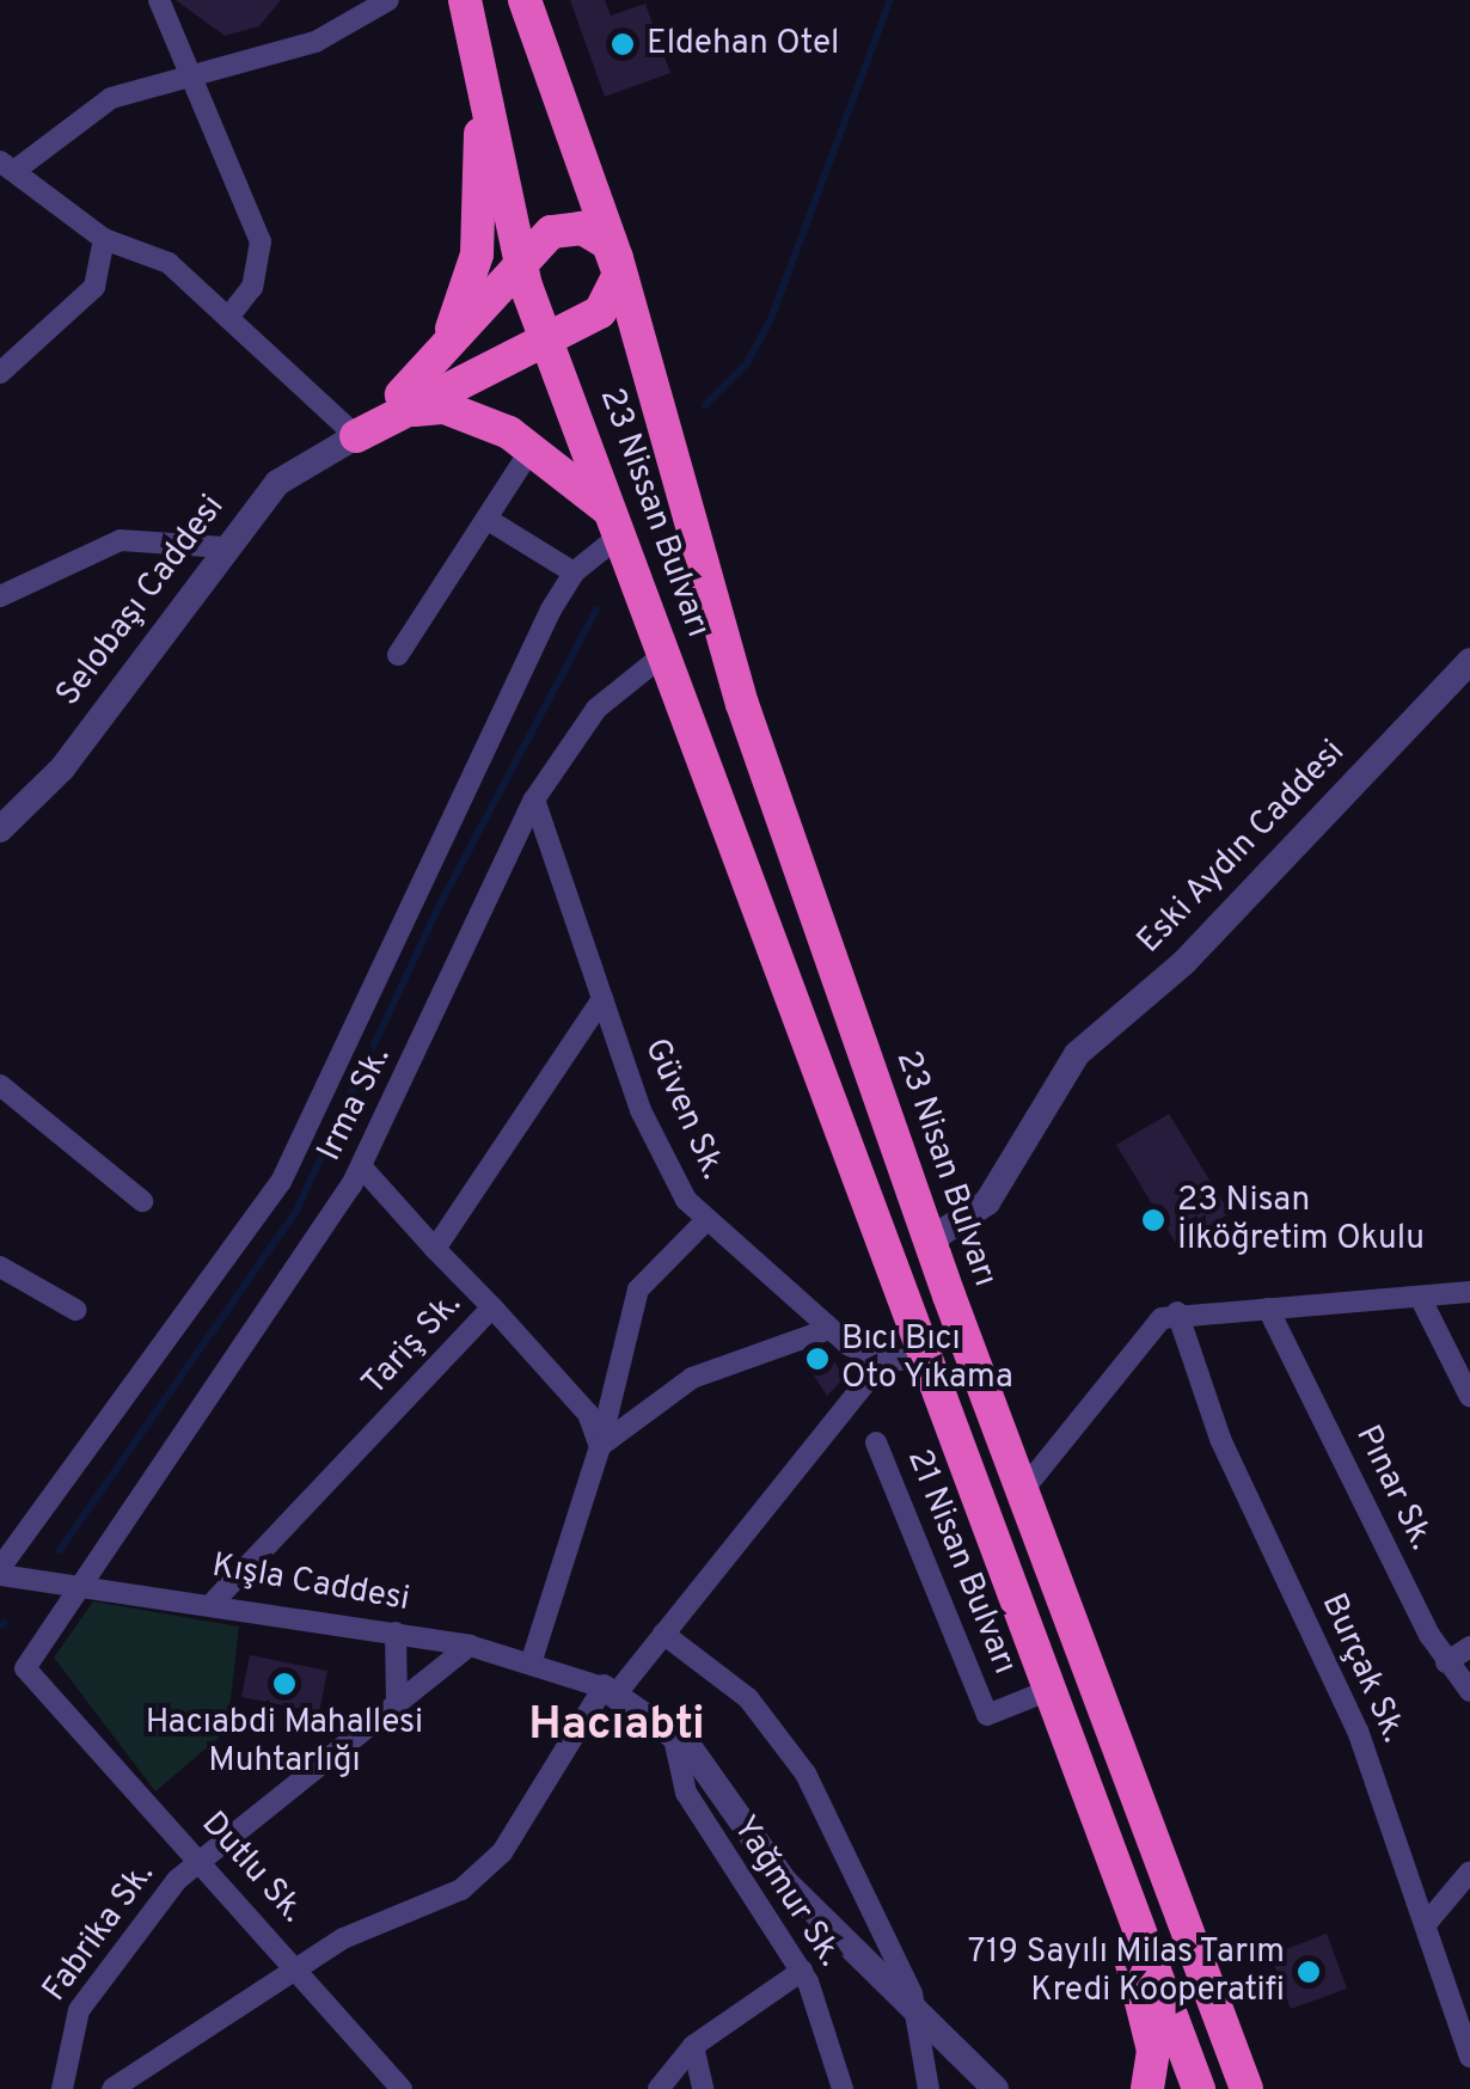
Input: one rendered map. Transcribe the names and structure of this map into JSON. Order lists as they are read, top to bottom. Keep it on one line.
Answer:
{"streets":{"highway":["23 Nissan Bulvarı","23 Nisan Bulvarı"],"street":["Selobaşı Caddesi","Eski Aydın Caddesi","Irma Sk.","Güven Sk.","Tariş Sk.","Pınar Sk.","21 Nisan Bulvarı","Kışla Caddesi","Burçak Sk.","Dutlu Sk.","Yağmur Sk.","Fabrika Sk."]},"crossings":[["23 Nissan Bulvarı","Irma Sk."],["23 Nissan Bulvarı","Güven Sk."],["Eski Aydın Caddesi","23 Nisan Bulvarı"],["Irma Sk.","Güven Sk."],["Irma Sk.","Kışla Caddesi"],["Irma Sk.","Dutlu Sk."],["Güven Sk.","Tariş Sk."],["Tariş Sk.","Kışla Caddesi"],["Kışla Caddesi","Dutlu Sk."],["Kışla Caddesi","Fabrika Sk."],["Dutlu Sk.","Fabrika Sk."]],"districts":["Hacıabti"],"places":["Eldehan Otel","23 Nisan İlköğretim Okulu","Bıcı Bıcı Oto Yıkama","Hacıabdi Mahallesi Muhtarlığı","719 Sayılı Milas Tarım Kredi Kooperatifi"]}
